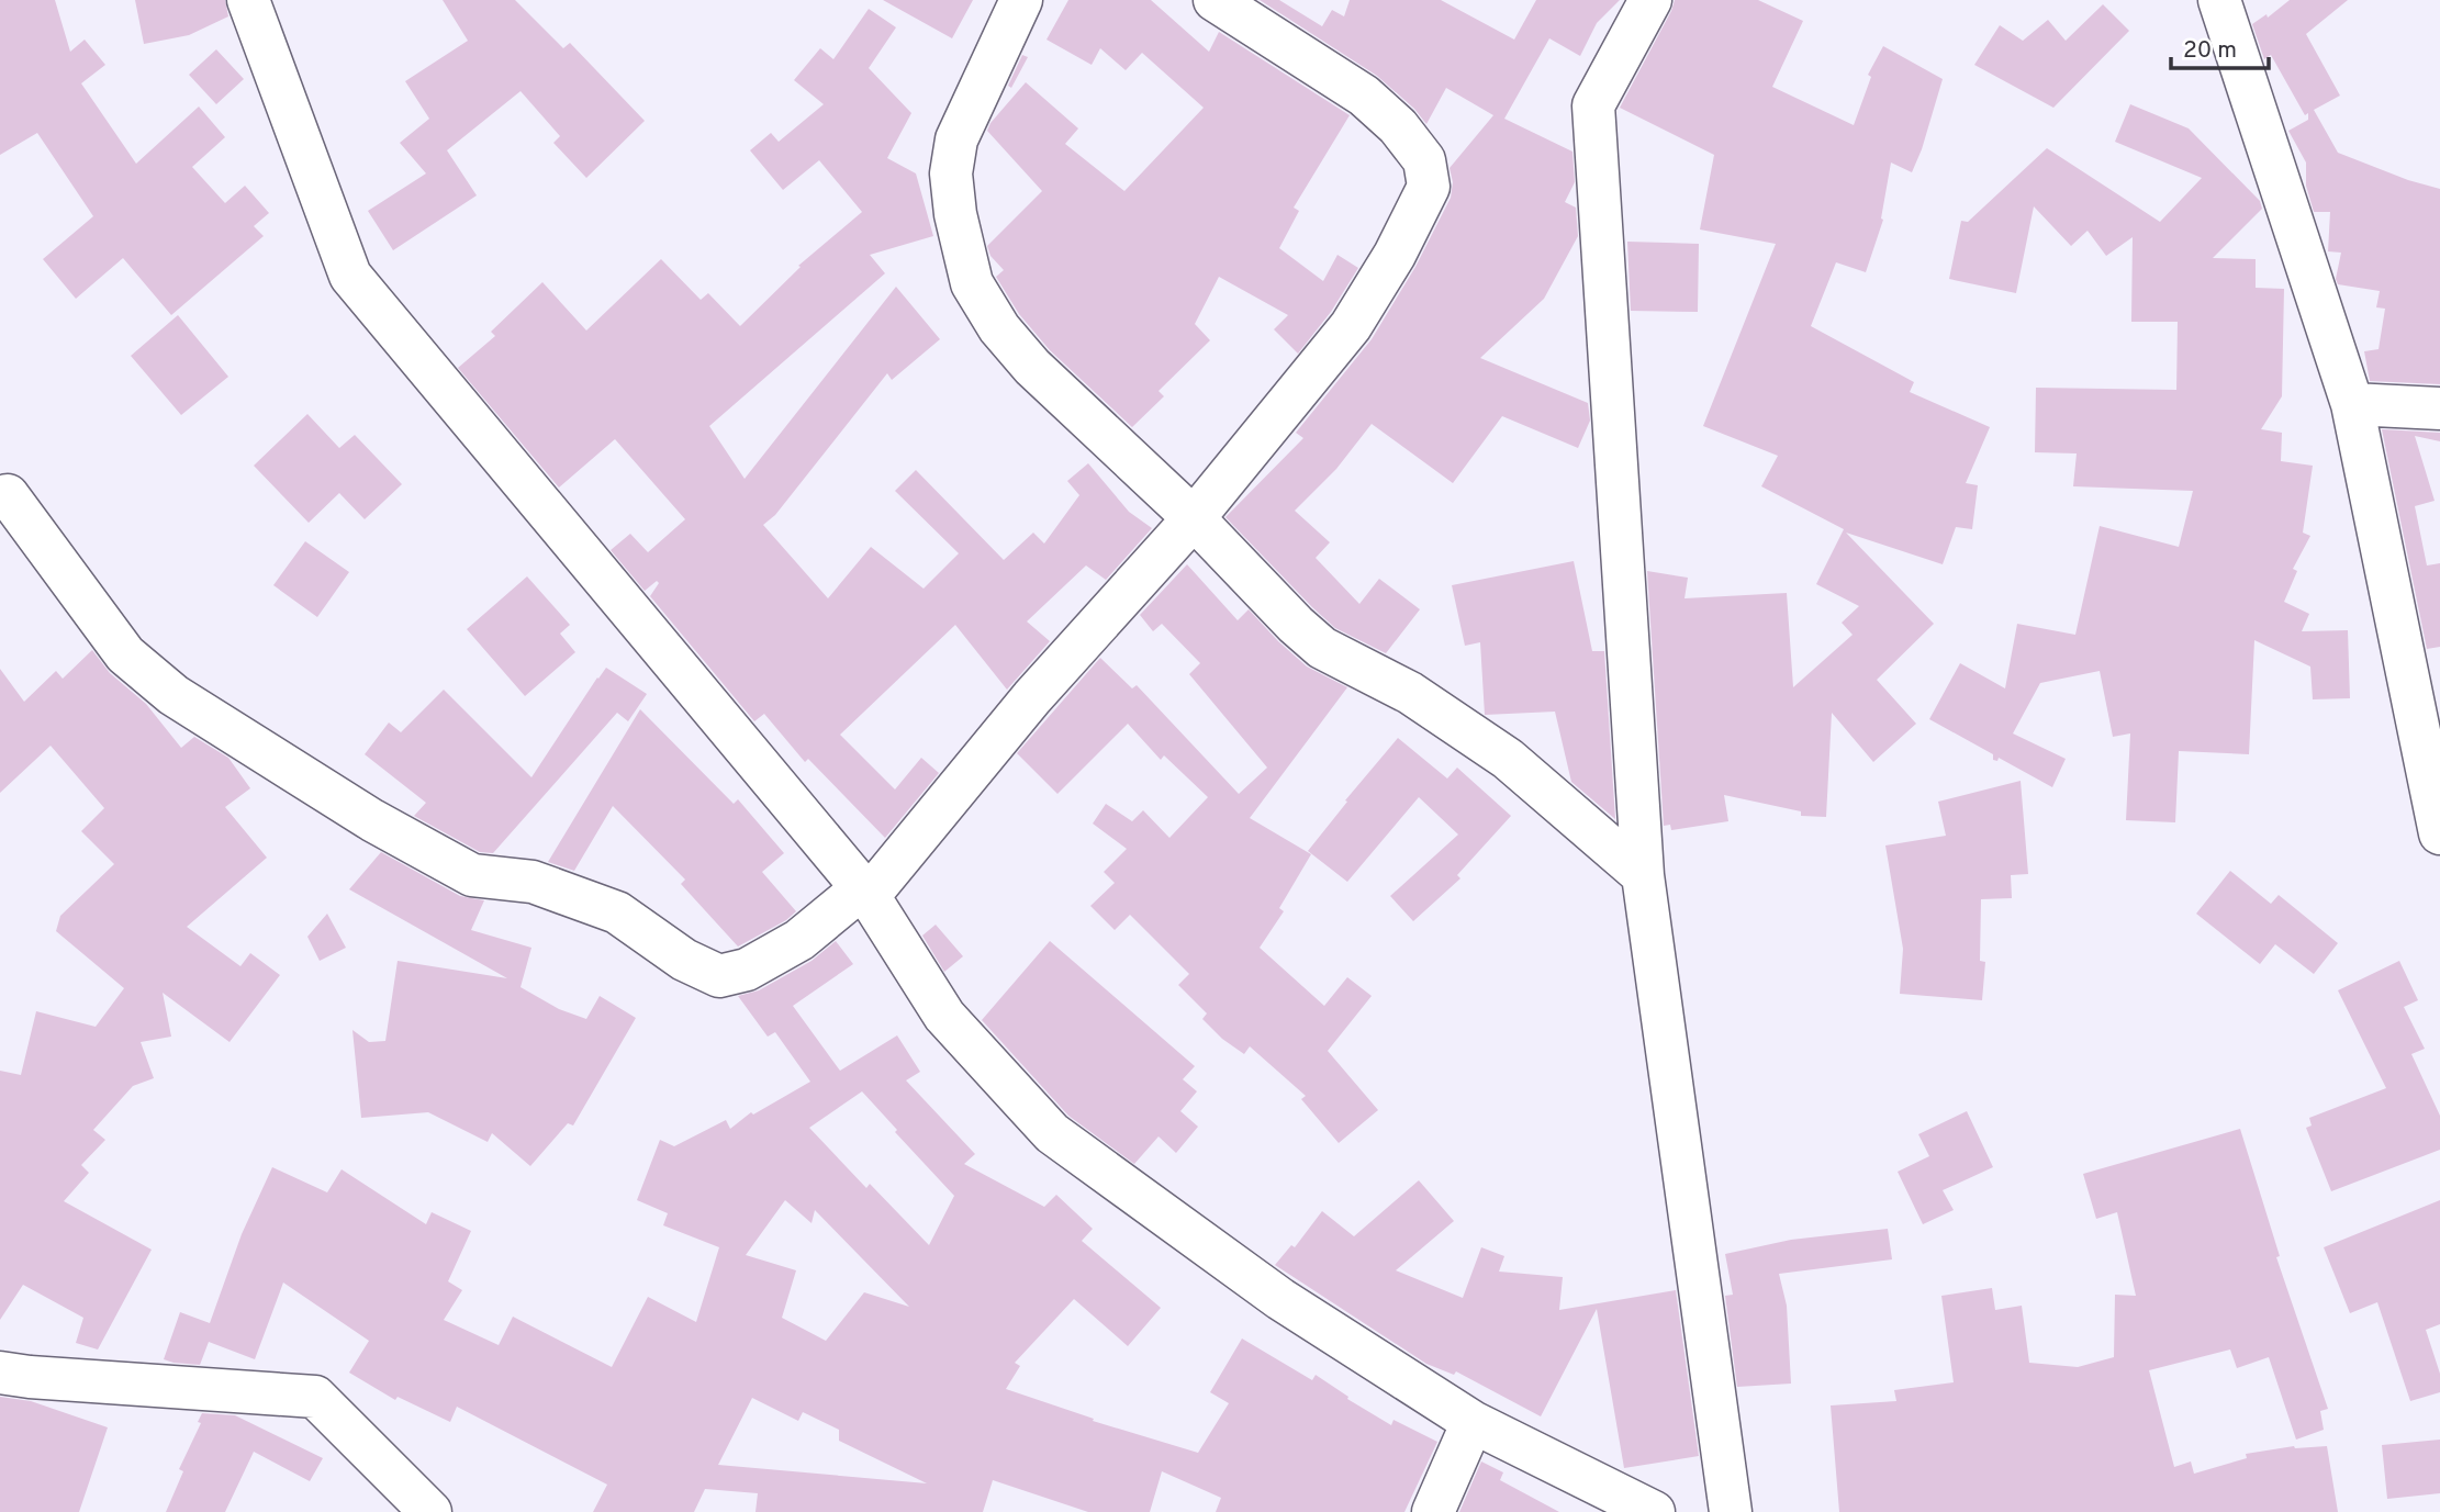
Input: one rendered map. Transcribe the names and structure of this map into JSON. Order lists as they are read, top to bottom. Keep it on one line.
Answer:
{"scale_bar":"20 m"}
